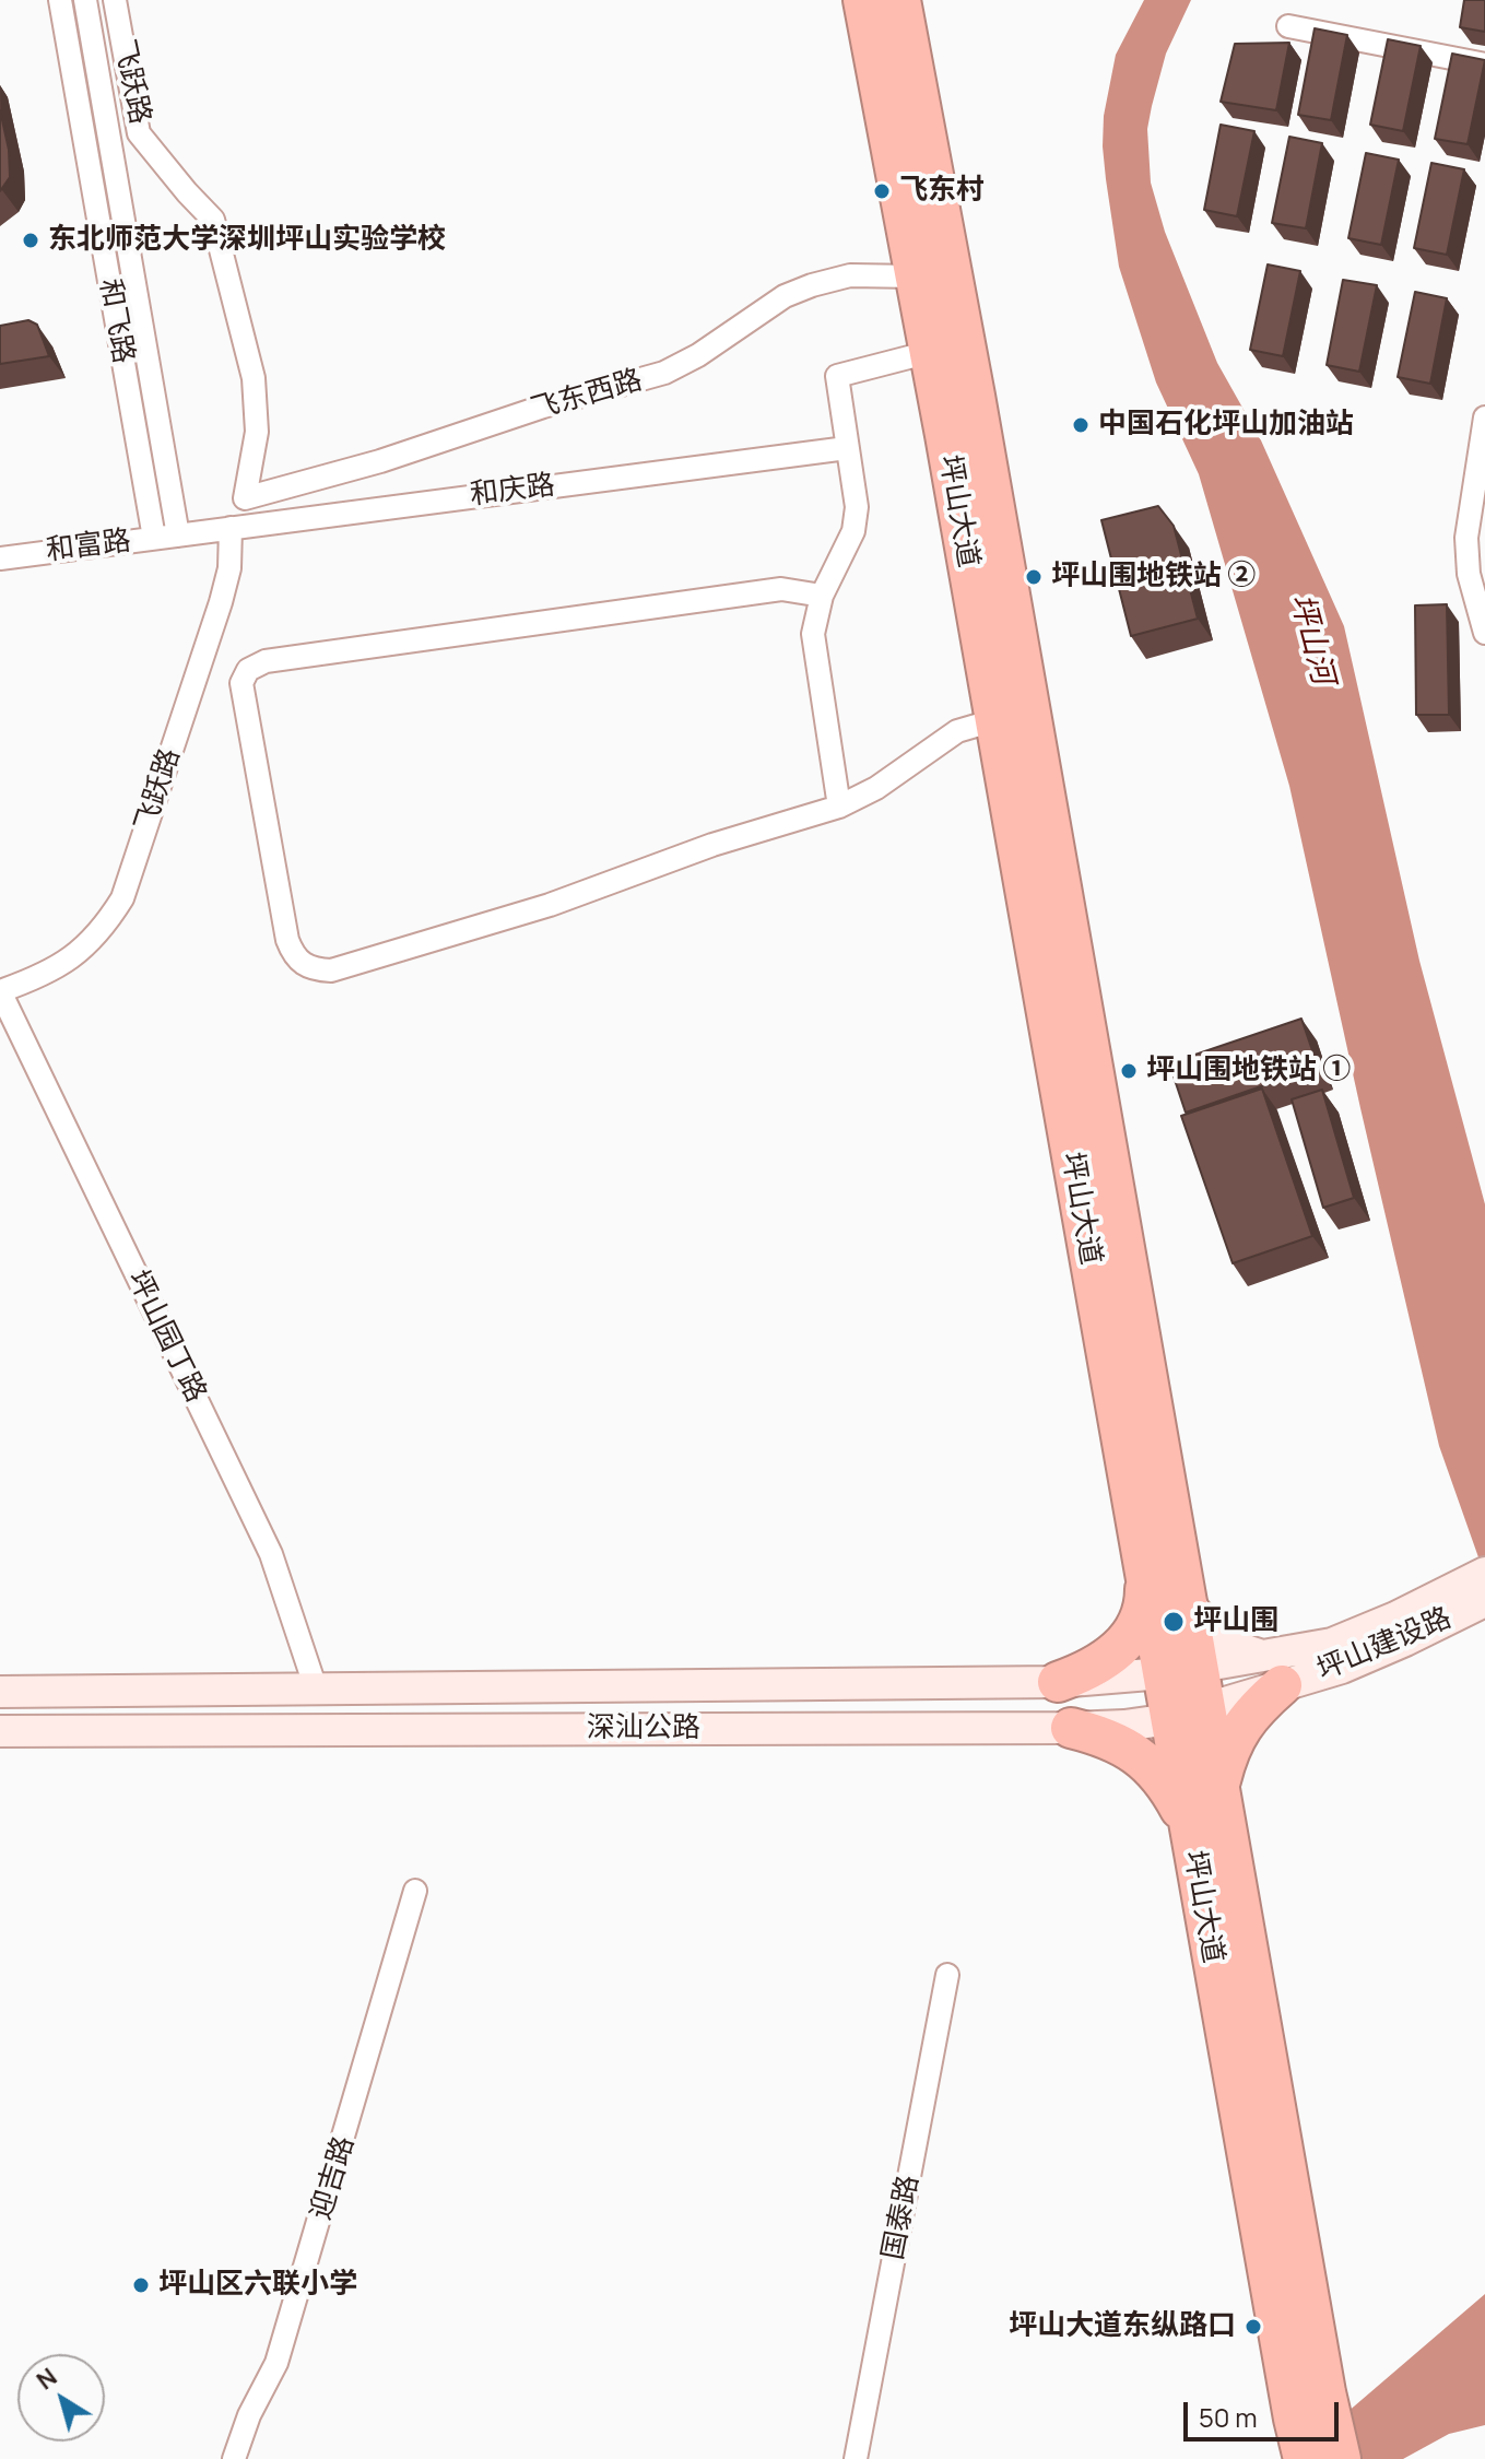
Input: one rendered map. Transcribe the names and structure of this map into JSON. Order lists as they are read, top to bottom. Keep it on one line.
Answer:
{"streets":{"highway":["坪山大道"],"main road":["坪山建设路","深汕公路"],"street":["飞跃路","和飞路","飞东西路","和庆路","和富路","坪山园丁路","迎吉路","国泰路"]},"crossings":[["飞跃路","飞东西路"],["飞跃路","和庆路"],["飞跃路","坪山园丁路"],["和飞路","和庆路"],["和飞路","和富路"],["飞东西路","坪山大道"],["和庆路","和富路"],["坪山大道","深汕公路"],["坪山园丁路","深汕公路"],["坪山建设路","深汕公路"]],"water":["坪山河"],"places":["飞东村","东北师范大学深圳坪山实验学校","中国石化坪山加油站","坪山围地铁站 ②","坪山围地铁站 ①","坪山围","坪山区六联小学","坪山大道东纵路口"],"scale_bar":"50 m","north":"top left"}
